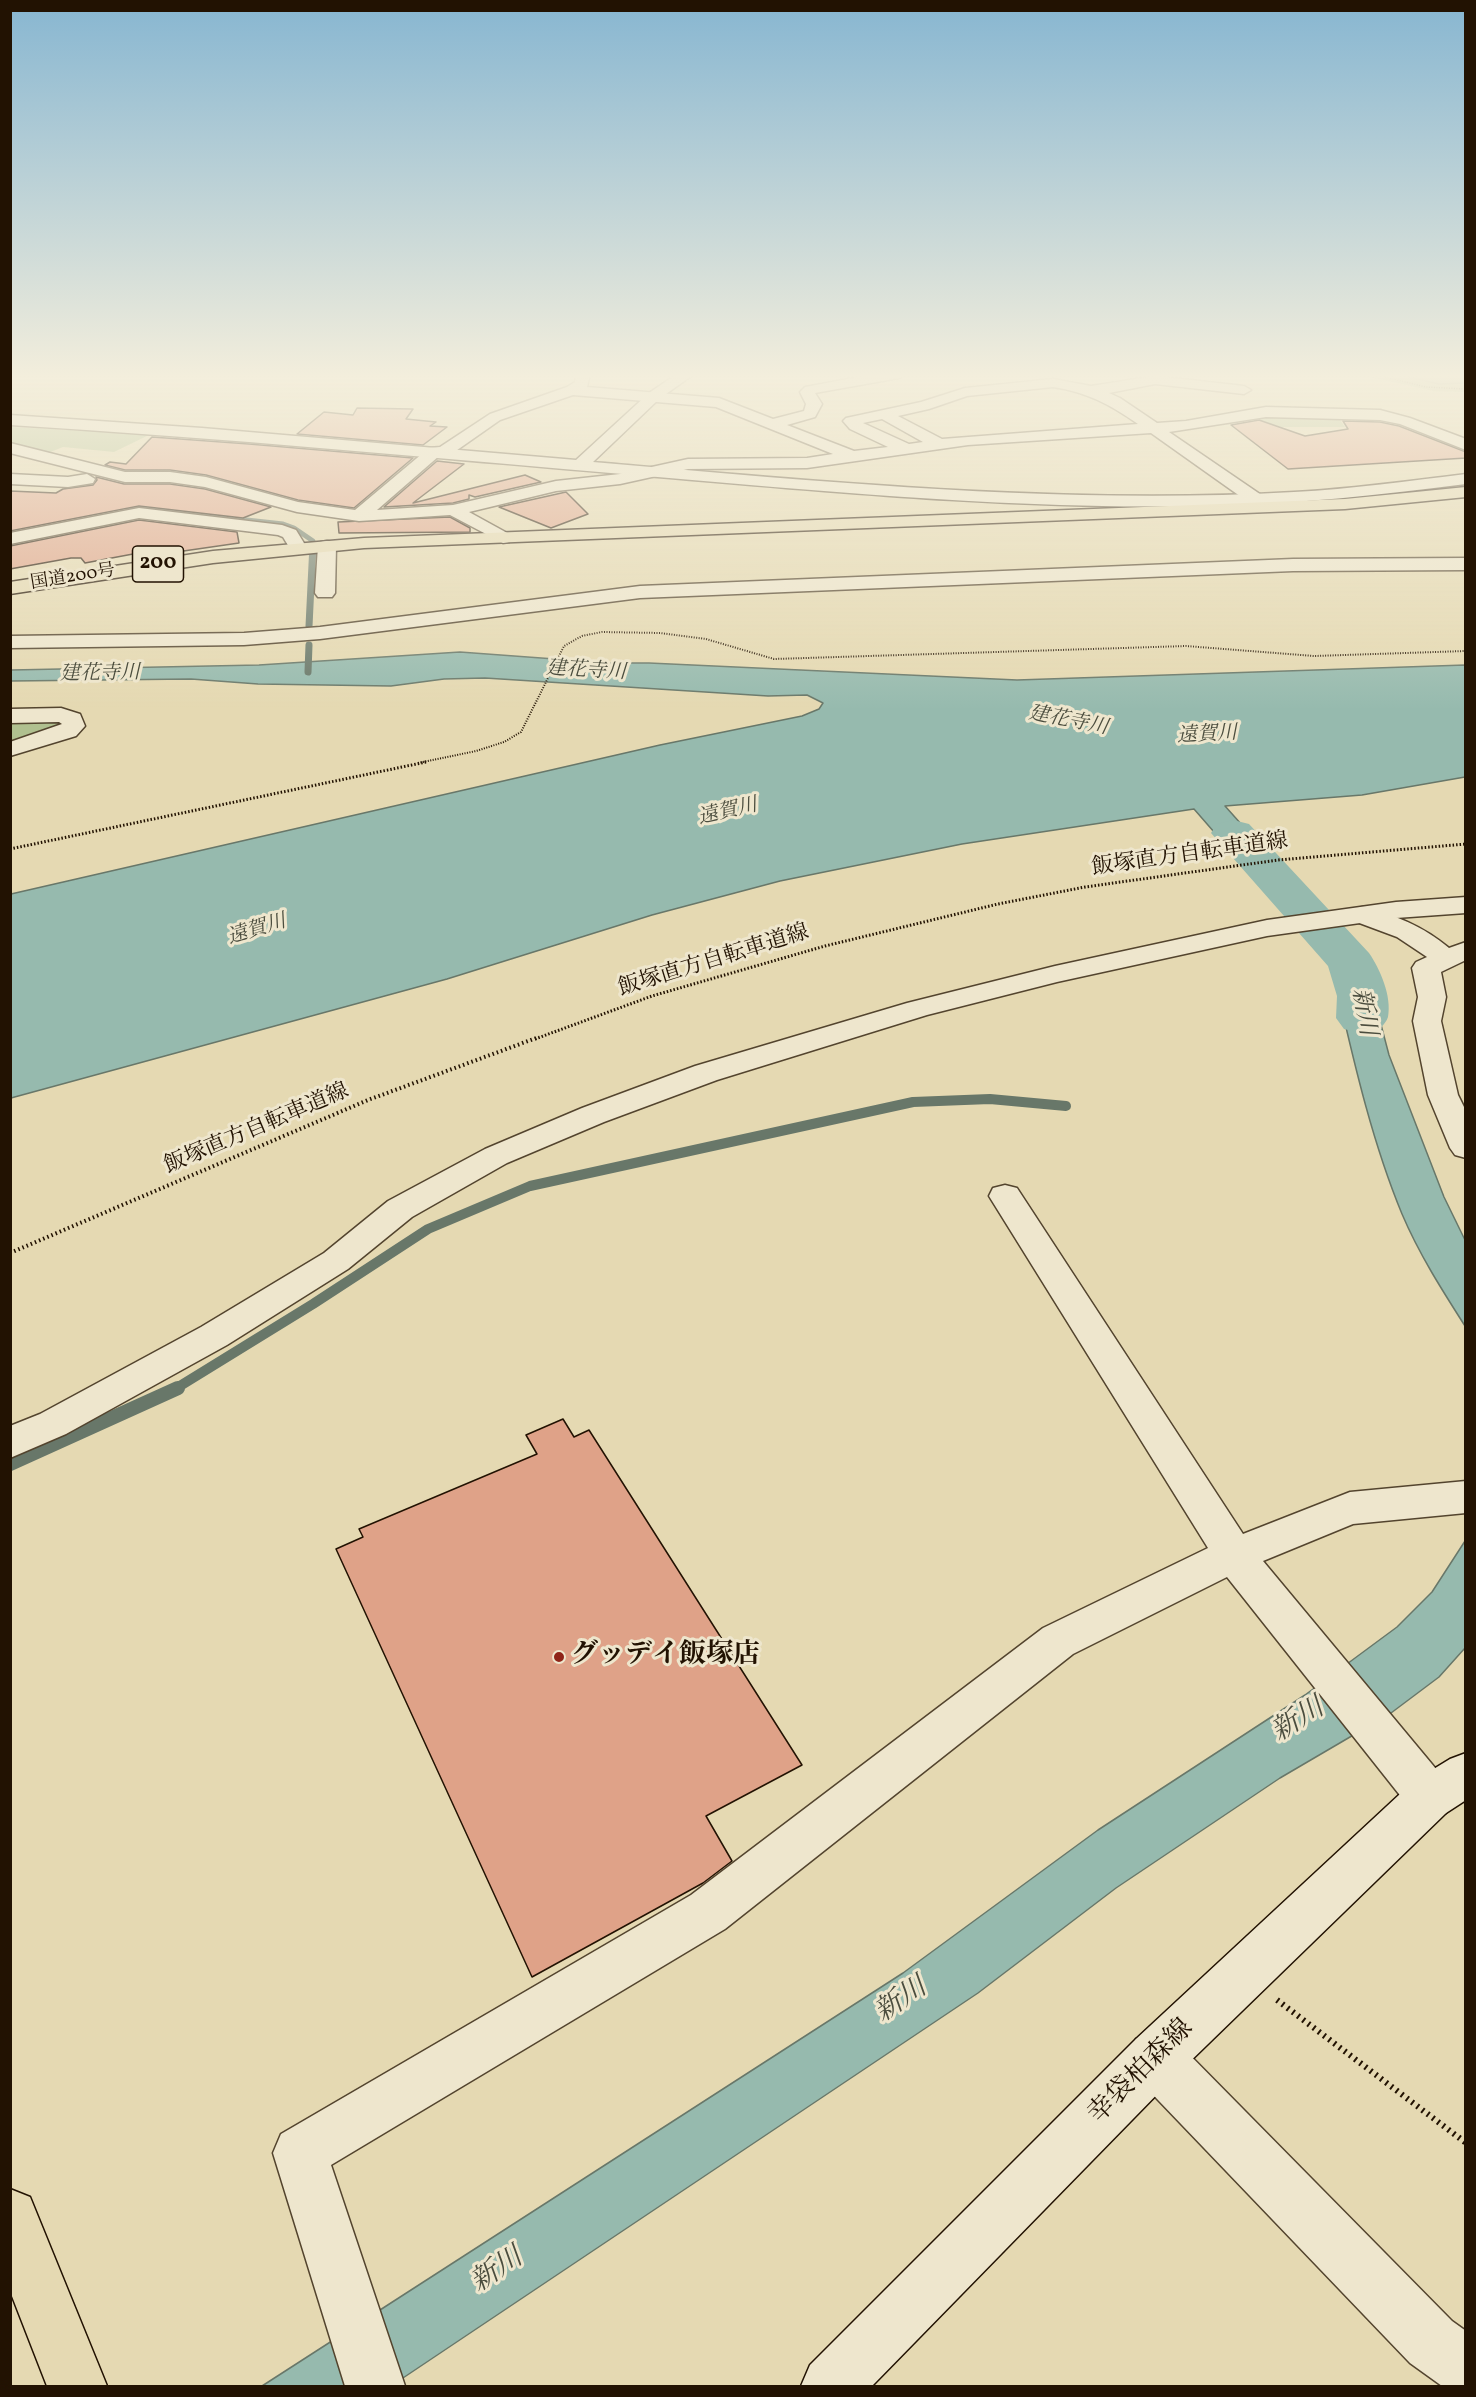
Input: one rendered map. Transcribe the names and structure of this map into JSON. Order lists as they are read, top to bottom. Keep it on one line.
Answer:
{"streets":{"highway":["200","国道200号"],"street":["幸袋柏森線"],"path":["飯塚直方自転車道線"]},"water":["建花寺川","遠賀川","新川"],"places":["グッデイ飯塚店"]}
